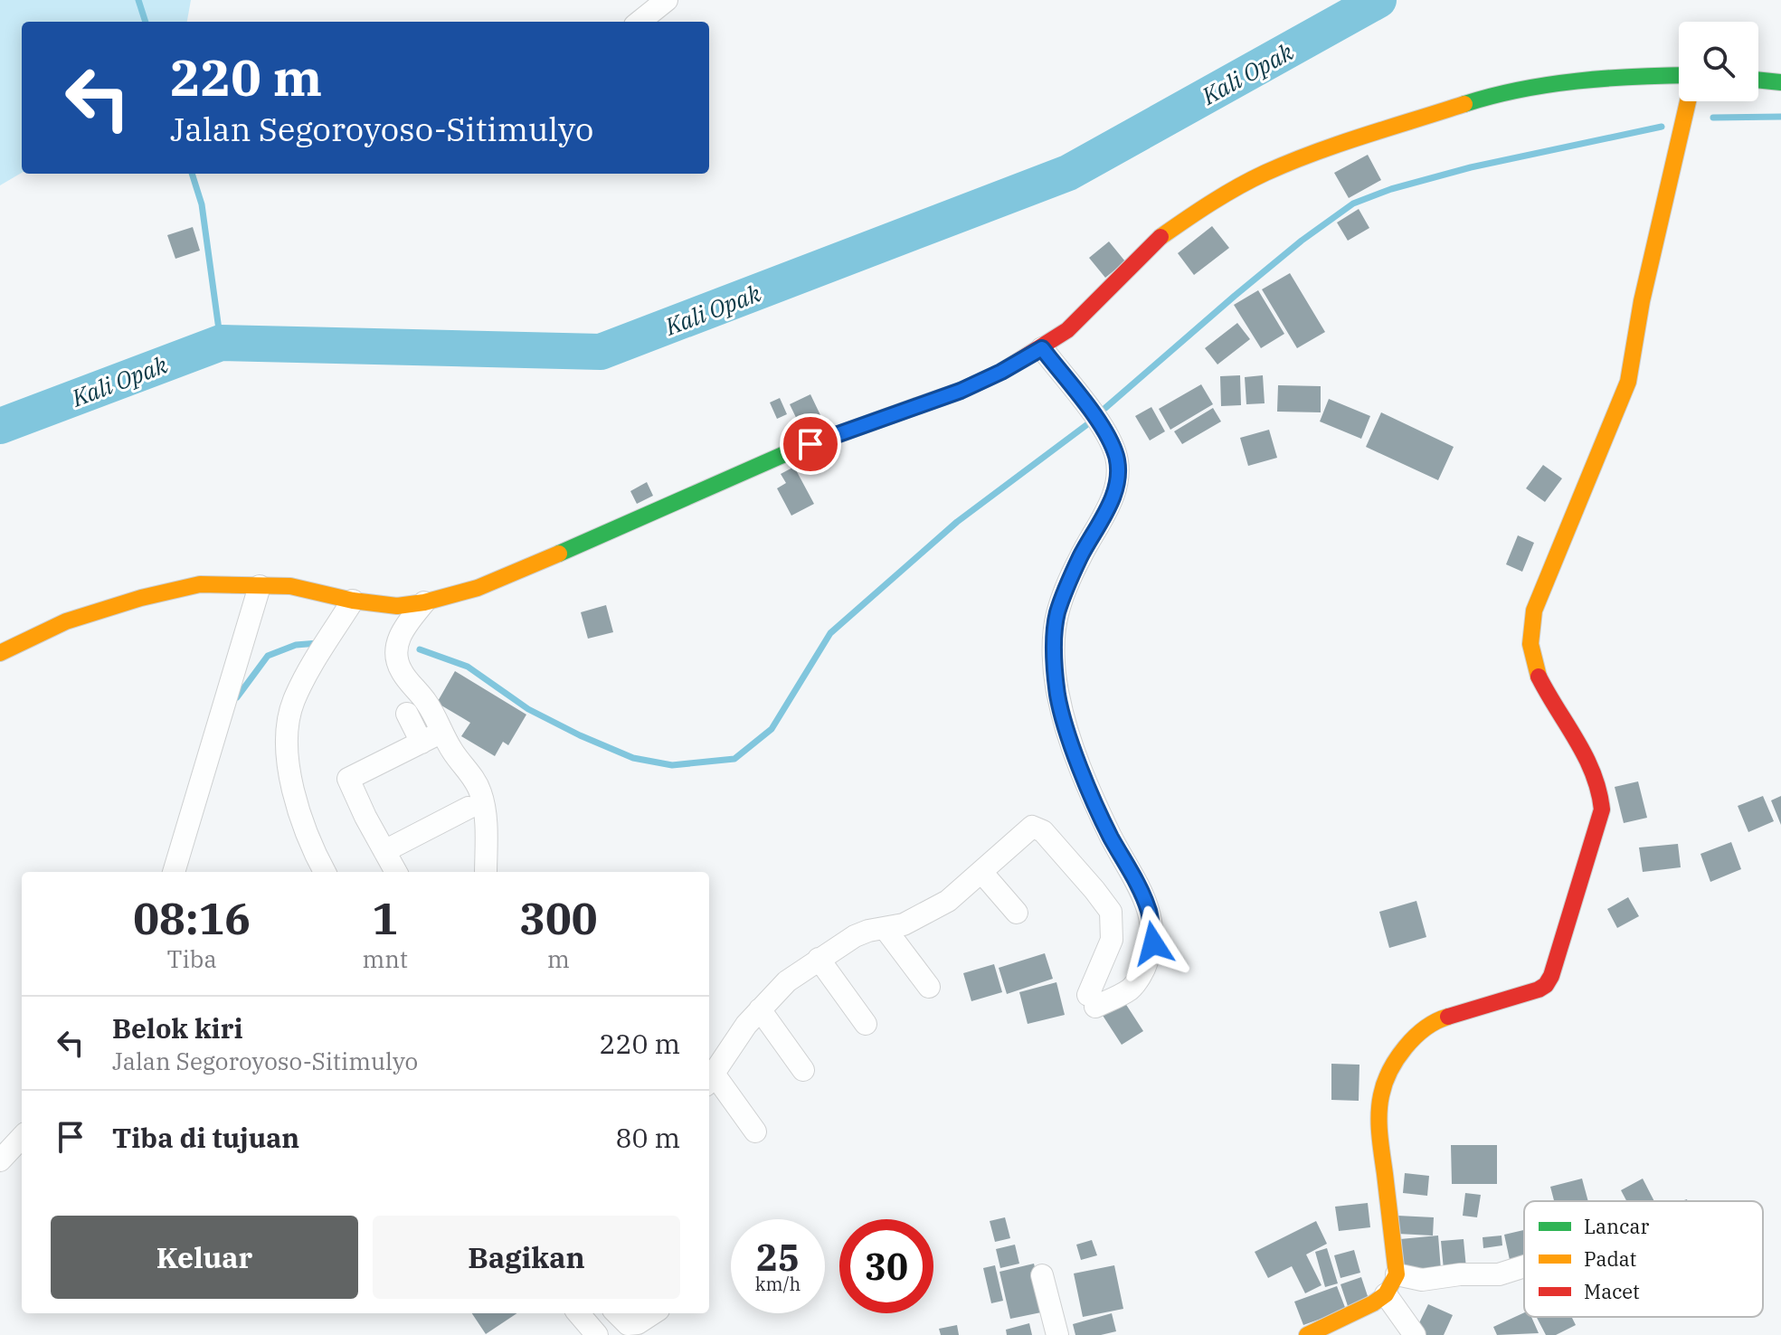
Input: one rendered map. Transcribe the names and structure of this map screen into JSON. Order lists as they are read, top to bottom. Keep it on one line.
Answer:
{"water":["Kali Opak"],"legend":["Lancar","Padat","Macet"],"page":{"turn":["220 m","Jalan Segoroyoso-Sitimulyo"],"eta":["08:16","Tiba","1","mnt","300","m"],"list":[{"name":"Belok kiri","note":"Jalan Segoroyoso-Sitimulyo","value":"220 m"},{"name":"Tiba di tujuan","value":"80 m"}],"buttons":["Keluar","Bagikan"],"speed":"25 km/h","limit":"30"}}
